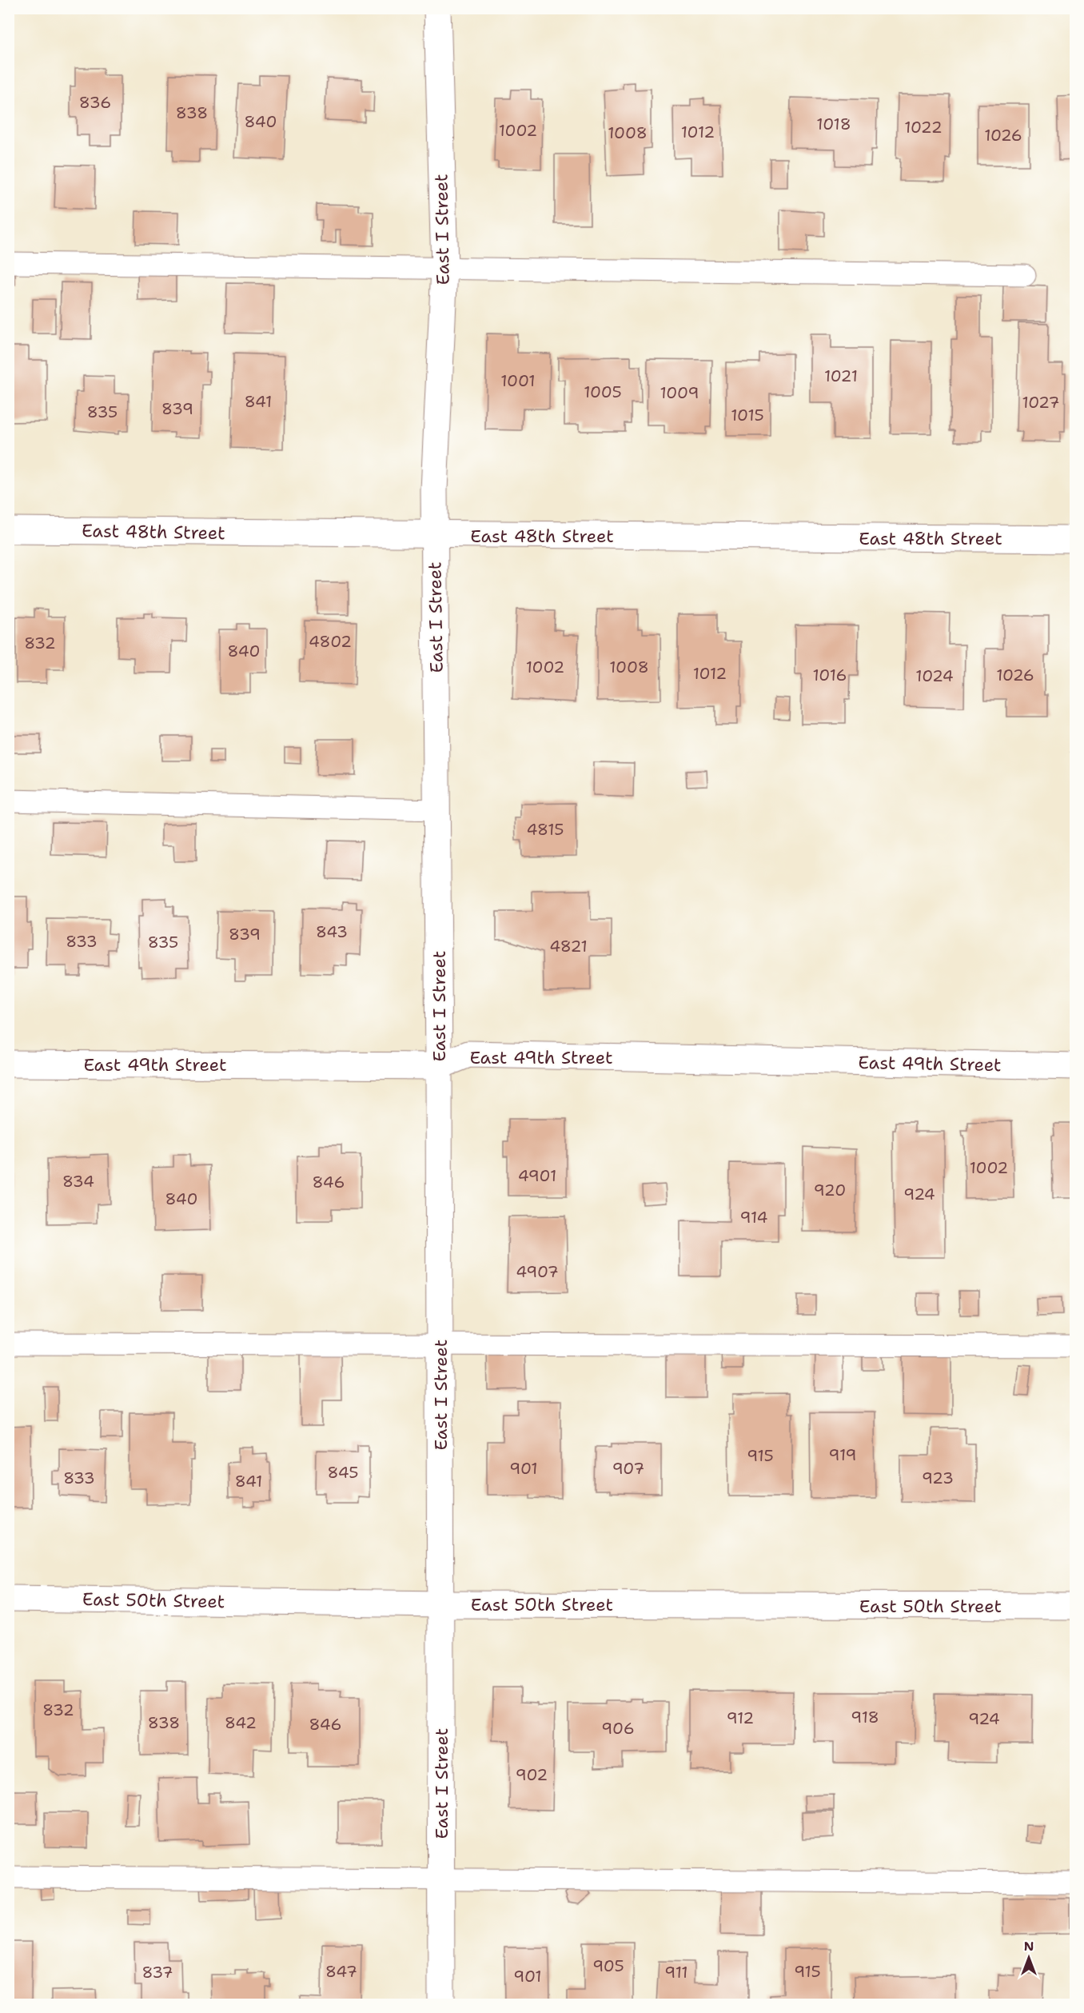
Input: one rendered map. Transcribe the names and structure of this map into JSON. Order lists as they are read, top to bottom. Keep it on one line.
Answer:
{"streets":{"street":["East I Street","East 48th Street","East 49th Street","East 50th Street"]},"crossings":[["East I Street","East 48th Street"],["East I Street","East 49th Street"],["East I Street","East 50th Street"]],"house_numbers":["836","838","840","1018","1022","1002","1012","1008","1026","1021","1001","1005","1009","841","1027","839","835","1015","4802","832","840","1002","1008","1012","1016","1026","1024","4815","843","839","833","835","4821","1002","4901","834","846","920","924","840","914","4907","919","915","901","907","845","833","923","841","832","918","912","924","838","842","846","906","902","905","847","915","837","911","901"],"north":"top"}
